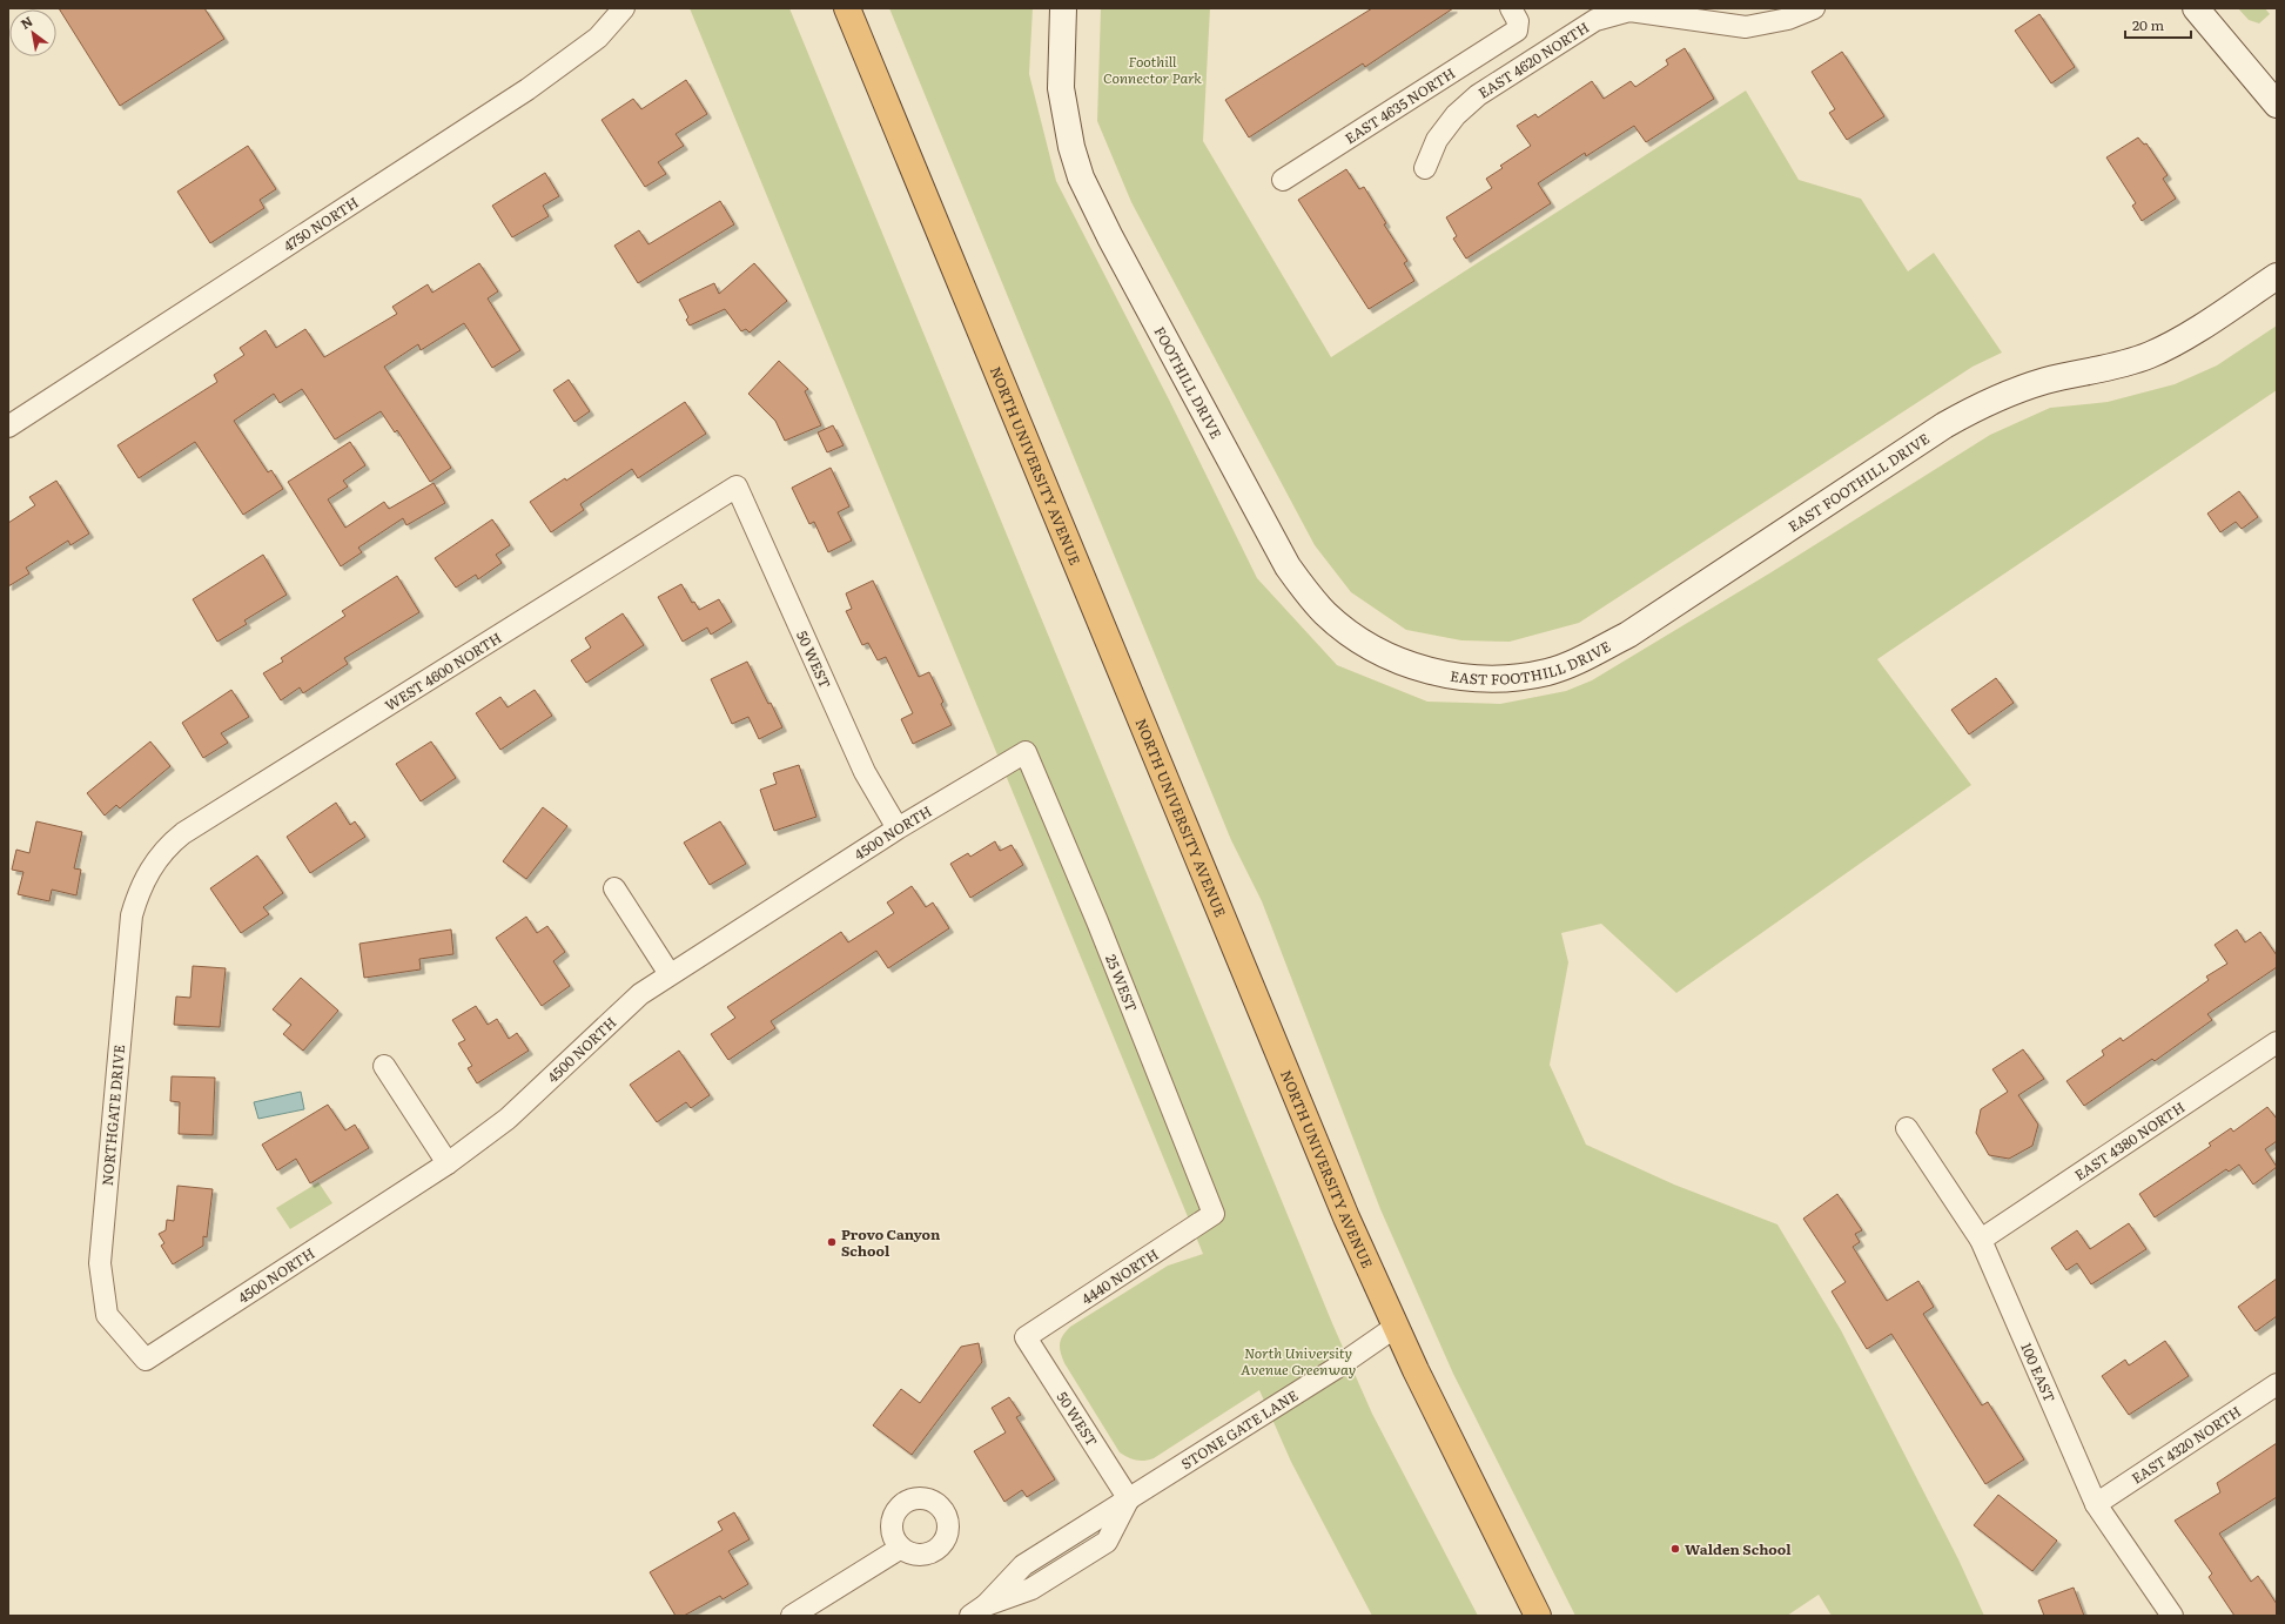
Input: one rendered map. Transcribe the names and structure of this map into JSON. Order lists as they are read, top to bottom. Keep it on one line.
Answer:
{"streets":{"highway":["NORTH UNIVERSITY AVENUE"],"main road":["FOOTHILL DRIVE","EAST FOOTHILL DRIVE"],"street":["EAST 4620 NORTH","EAST 4635 NORTH","4750 NORTH","50 WEST","WEST 4600 NORTH","4500 NORTH","25 WEST","NORTHGATE DRIVE","EAST 4380 NORTH","4440 NORTH","100 EAST","STONE GATE LANE","EAST 4320 NORTH"]},"crossings":[["FOOTHILL DRIVE","EAST FOOTHILL DRIVE"],["NORTH UNIVERSITY AVENUE","STONE GATE LANE"],["50 WEST","WEST 4600 NORTH"],["50 WEST","4500 NORTH"],["50 WEST","4440 NORTH"],["50 WEST","STONE GATE LANE"],["WEST 4600 NORTH","NORTHGATE DRIVE"],["4500 NORTH","25 WEST"],["4500 NORTH","NORTHGATE DRIVE"],["25 WEST","4440 NORTH"],["EAST 4380 NORTH","100 EAST"],["100 EAST","EAST 4320 NORTH"]],"parks":["Foothill Connector Park","North University Avenue Greenway"],"places":["Provo Canyon School","Walden School"],"scale_bar":"20 m","north":"top left"}
